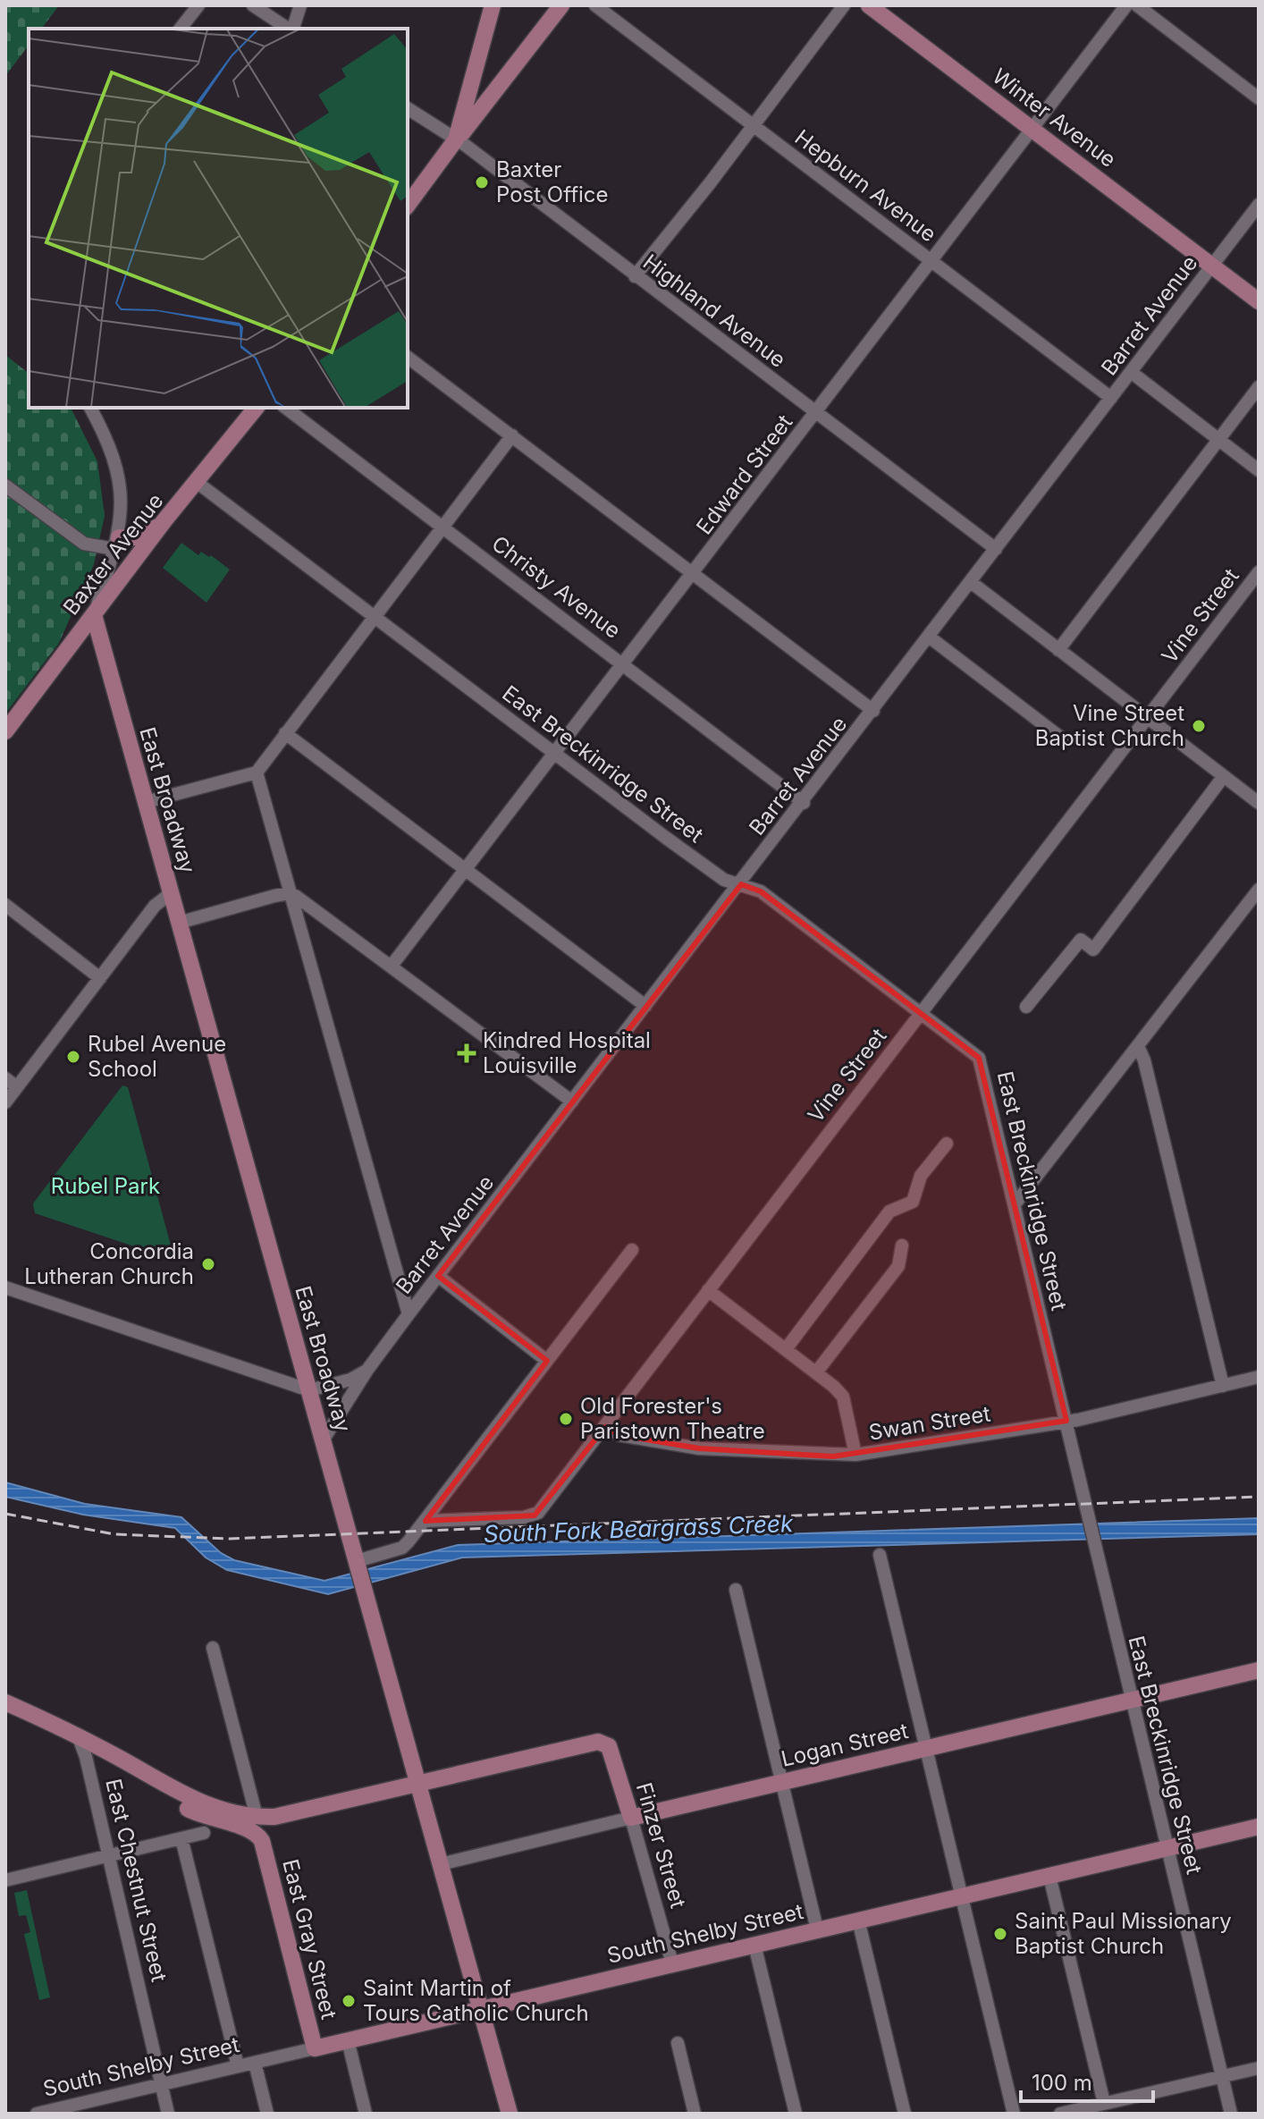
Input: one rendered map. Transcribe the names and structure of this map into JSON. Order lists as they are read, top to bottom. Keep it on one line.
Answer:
{"streets":{"main road":["Winter Avenue","Baxter Avenue","East Broadway","Logan Street","Finzer Street","South Shelby Street","East Gray Street"],"street":["Hepburn Avenue","Highland Avenue","Barret Avenue","Edward Street","Christy Avenue","Vine Street","East Breckinridge Street","Swan Street","East Chestnut Street"]},"crossings":[["Winter Avenue","Barret Avenue"],["Winter Avenue","Edward Street"],["Hepburn Avenue","Barret Avenue"],["Hepburn Avenue","Edward Street"],["Highland Avenue","Barret Avenue"],["Highland Avenue","Edward Street"],["Barret Avenue","Christy Avenue"],["Barret Avenue","East Breckinridge Street"],["Barret Avenue","East Broadway"],["Edward Street","Christy Avenue"],["Edward Street","East Breckinridge Street"],["Baxter Avenue","East Breckinridge Street"],["Baxter Avenue","East Broadway"],["Vine Street","East Breckinridge Street"],["Vine Street","Swan Street"],["East Breckinridge Street","Swan Street"],["East Breckinridge Street","Logan Street"],["East Breckinridge Street","South Shelby Street"],["East Broadway","Logan Street"],["East Broadway","Finzer Street"],["East Broadway","South Shelby Street"],["Logan Street","Finzer Street"],["Finzer Street","South Shelby Street"],["East Chestnut Street","South Shelby Street"],["South Shelby Street","East Gray Street"]],"water":["South Fork Beargrass Creek"],"parks":["Rubel Park"],"places":{"other":["Baxter Post Office","Vine Street Baptist Church","Rubel Avenue School","Concordia Lutheran Church","Old Forester's Paristown Theatre","Saint Paul Missionary Baptist Church","Saint Martin of Tours Catholic Church"],"health":["Kindred Hospital Louisville"]},"scale_bar":"100 m"}
